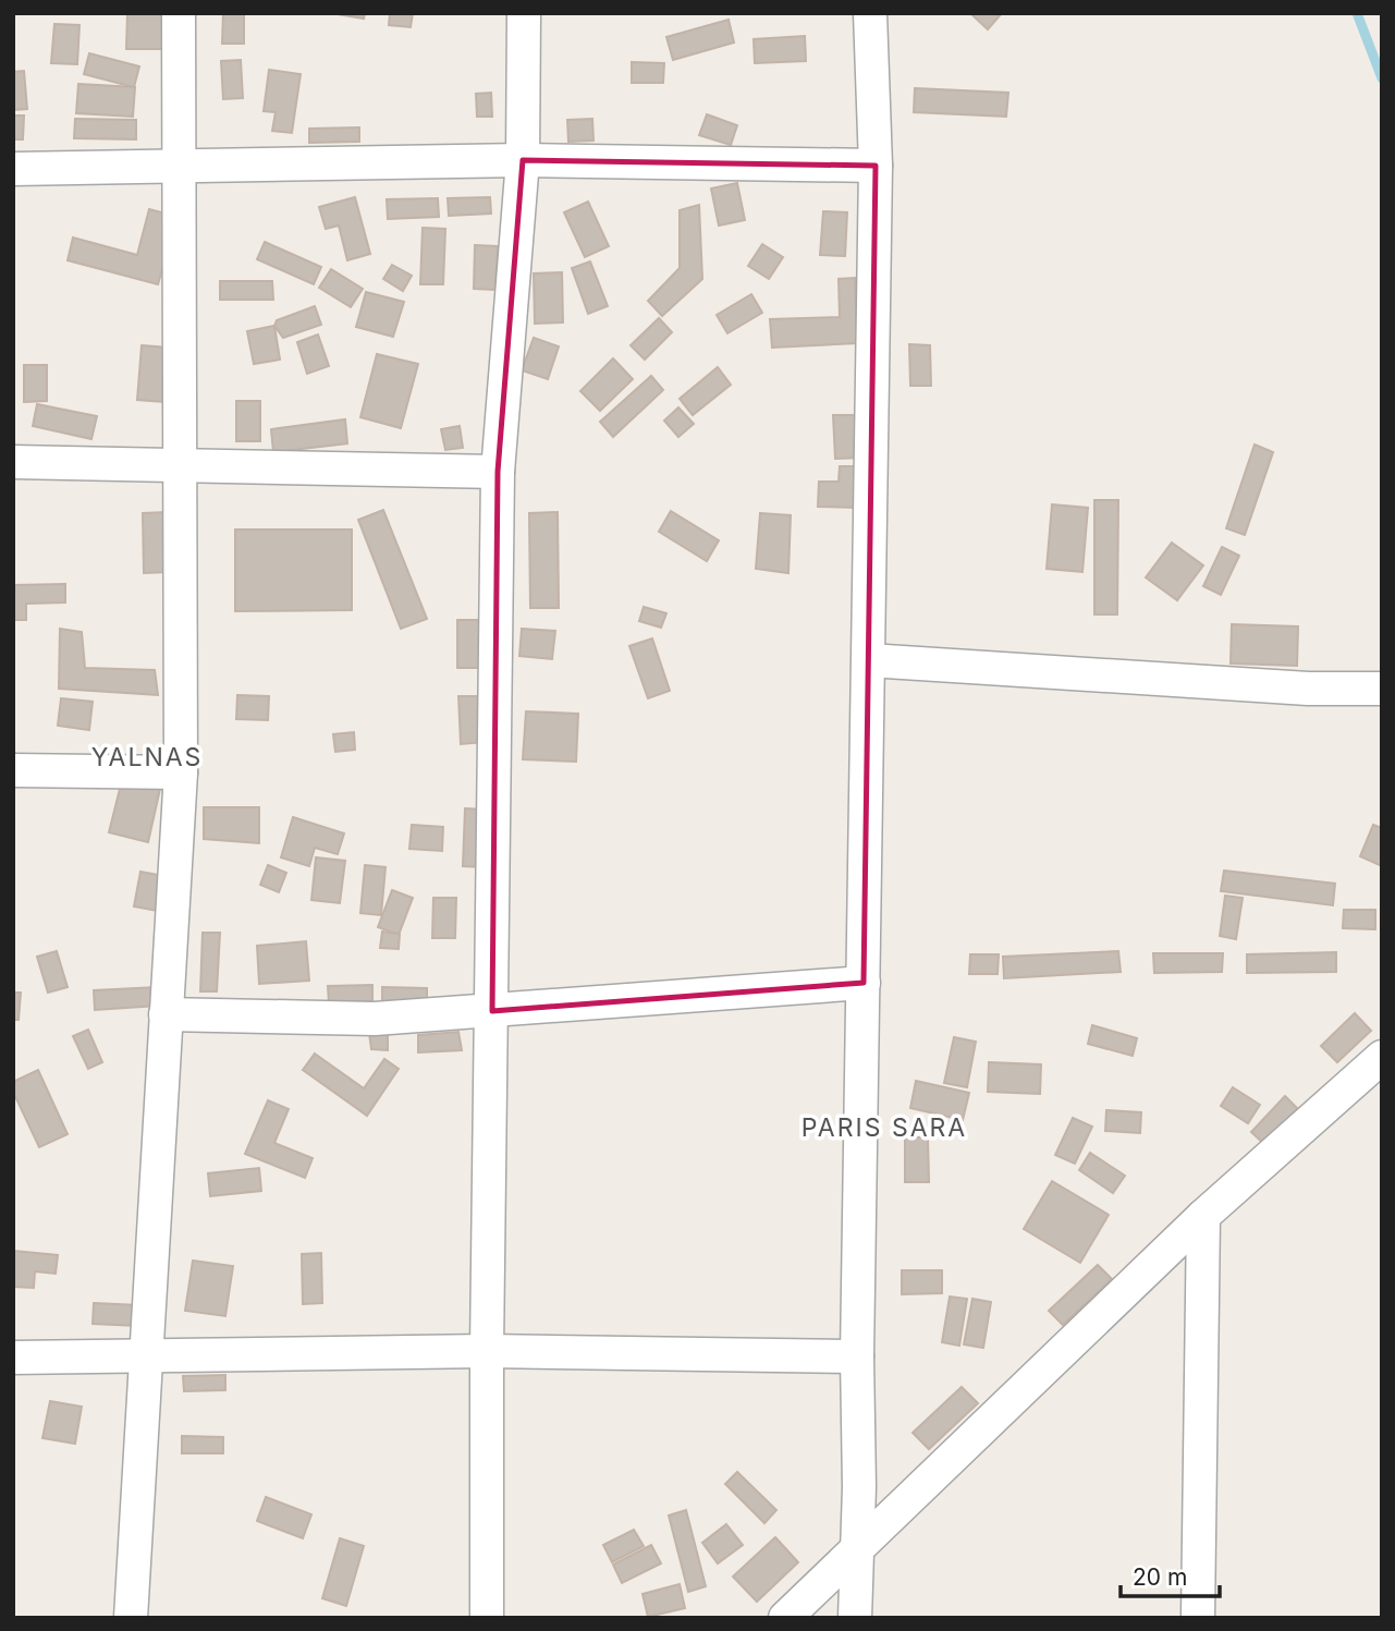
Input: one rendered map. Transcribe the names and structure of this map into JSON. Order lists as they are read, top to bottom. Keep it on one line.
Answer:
{"districts":["YALNAS","PARIS SARA"],"scale_bar":"20 m"}
